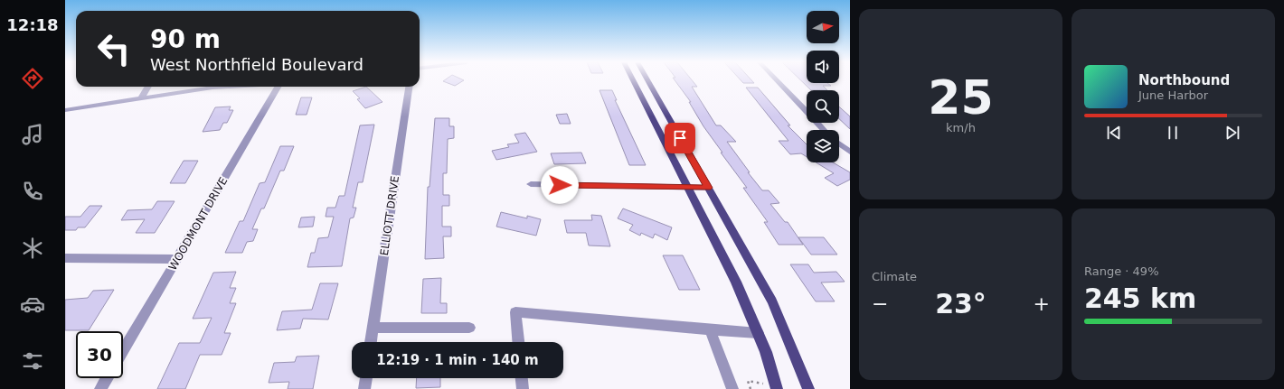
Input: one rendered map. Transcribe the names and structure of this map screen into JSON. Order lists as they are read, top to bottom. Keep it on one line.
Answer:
{"streets":{"street":["ELLIOTT DRIVE","WOODMONT DRIVE"]},"north":"right","page":{"tabs":"12:18","tile":[["25","km/h"],"Climate",["Range · 49%","245 km"]],"turn":["90 m","West Northfield Boulevard"],"song":["Northbound","June Harbor"],"heat":["−","23°","+"],"limit":"30","trip":"12:19 · 1 min · 140 m"}}
